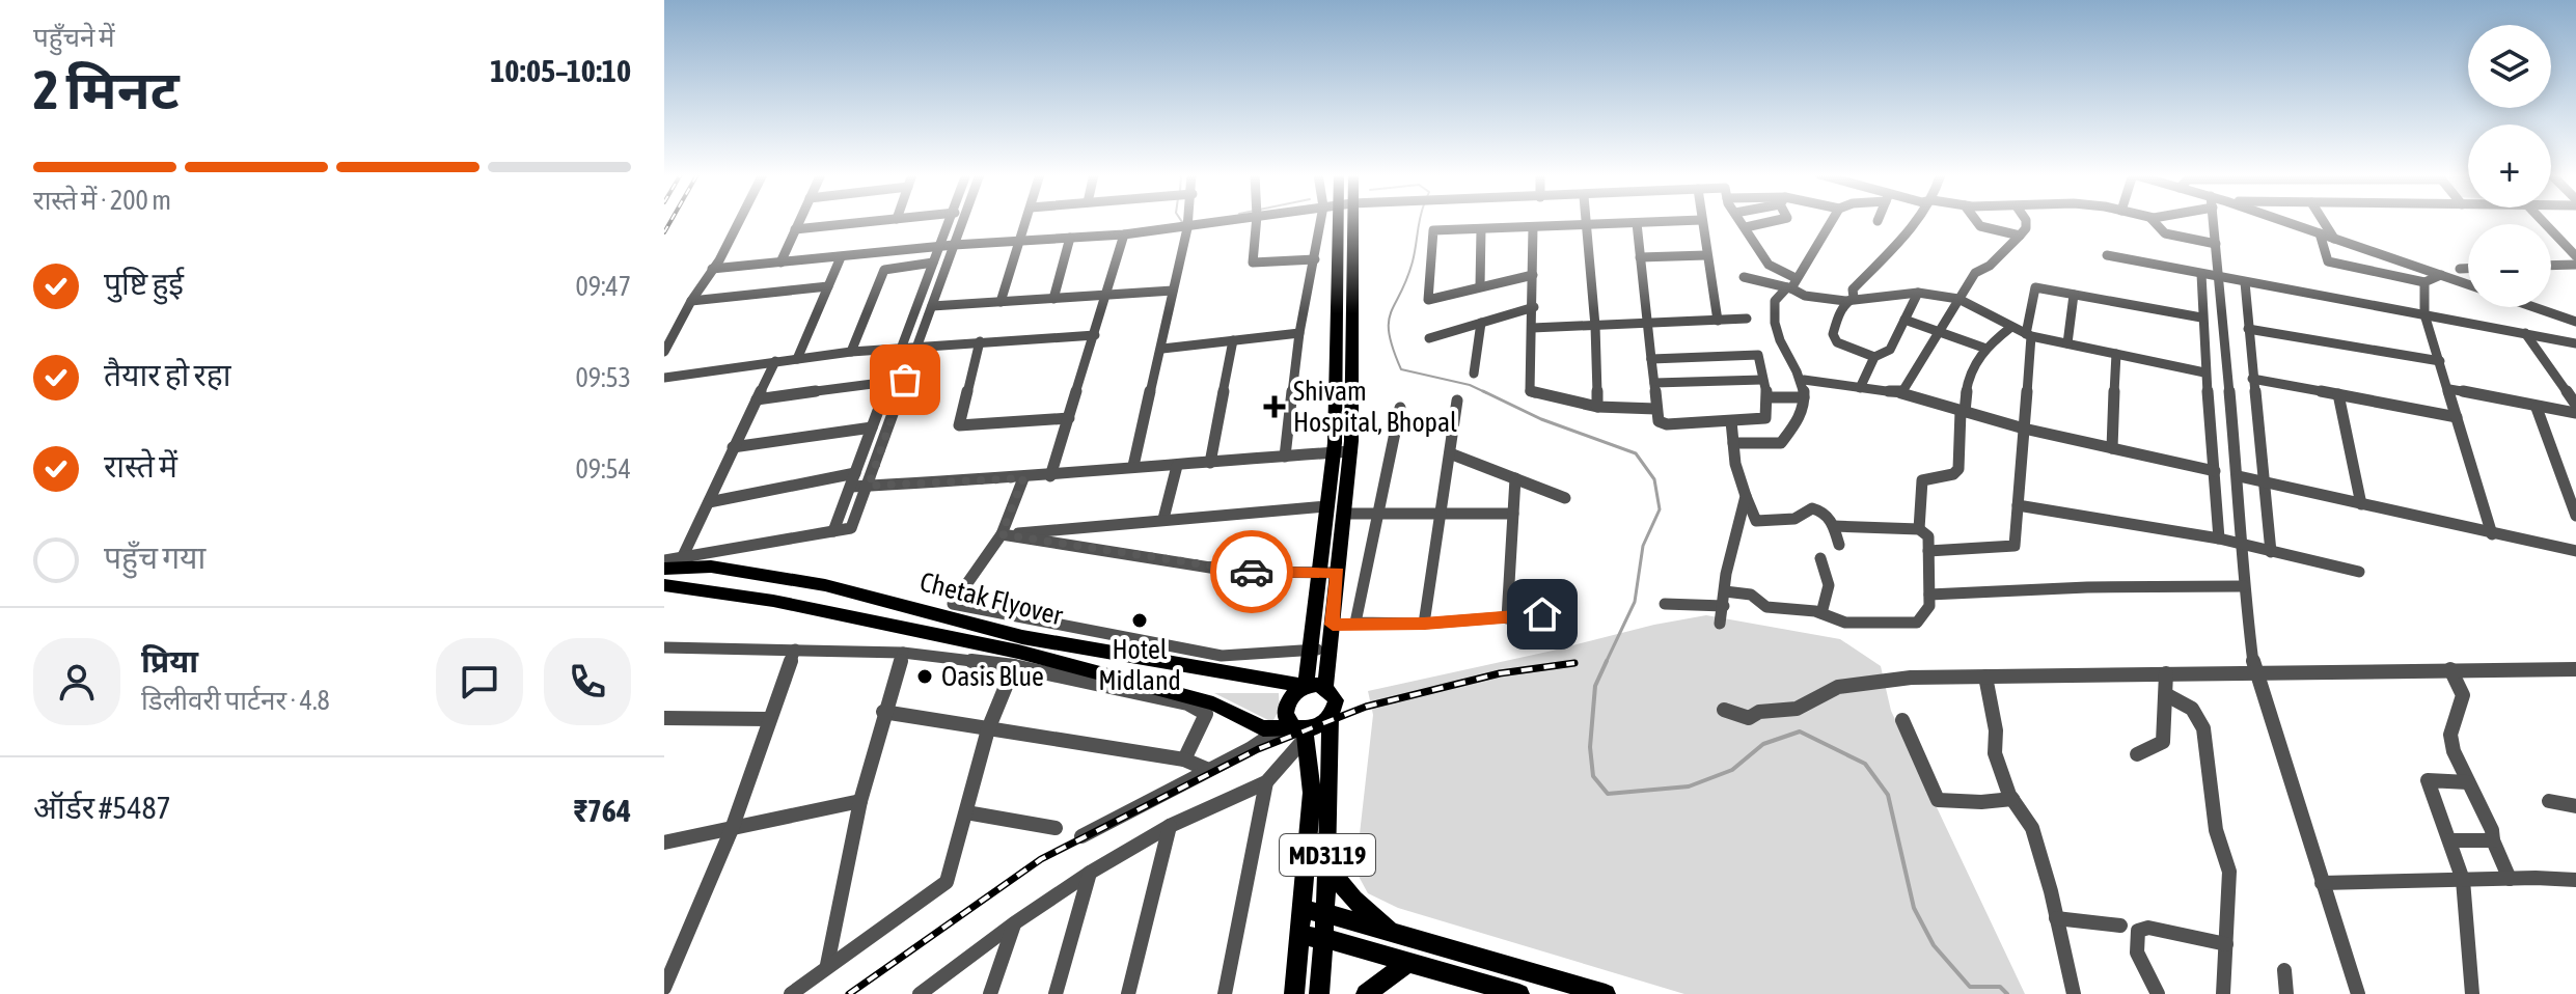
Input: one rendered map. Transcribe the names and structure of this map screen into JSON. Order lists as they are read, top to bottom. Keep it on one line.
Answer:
{"streets":{"main road":["Chetak Flyover","MD3119"]},"crossings":[["Chetak Flyover","MD3119"]],"places":{"health":["Shivam Hospital, Bhopal"],"other":["Hotel Midland","Oasis Blue"]},"page":{"heading":["2 मिनट","पहुँचने में","10:05–10:10"],"panel":["प्रिया","डिलीवरी पार्टनर · 4.8","ऑर्डर #5487","₹764"],"map_buttons":["+","−"],"bar":"रास्ते में · 200 m","list":[["पुष्टि हुई","09:47"],["तैयार हो रहा","09:53"],["रास्ते में","09:54"],"पहुँच गया"]}}
